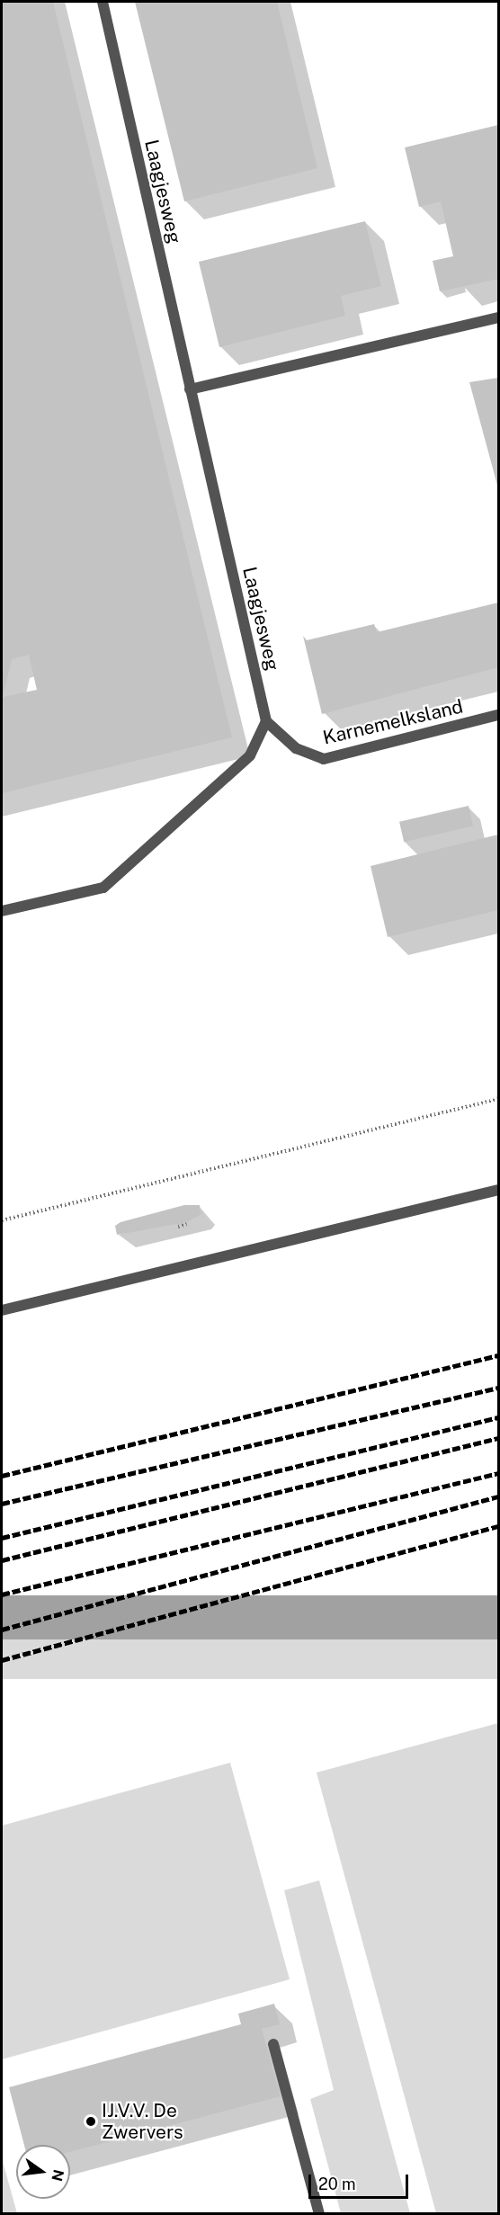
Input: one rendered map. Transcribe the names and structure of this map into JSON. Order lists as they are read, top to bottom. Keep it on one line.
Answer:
{"streets":{"street":["Laagjesweg","Karnemelksland"]},"crossings":[["Laagjesweg","Karnemelksland"]],"places":["IJ.V.V. De Zwervers"],"scale_bar":"20 m","north":"right"}
